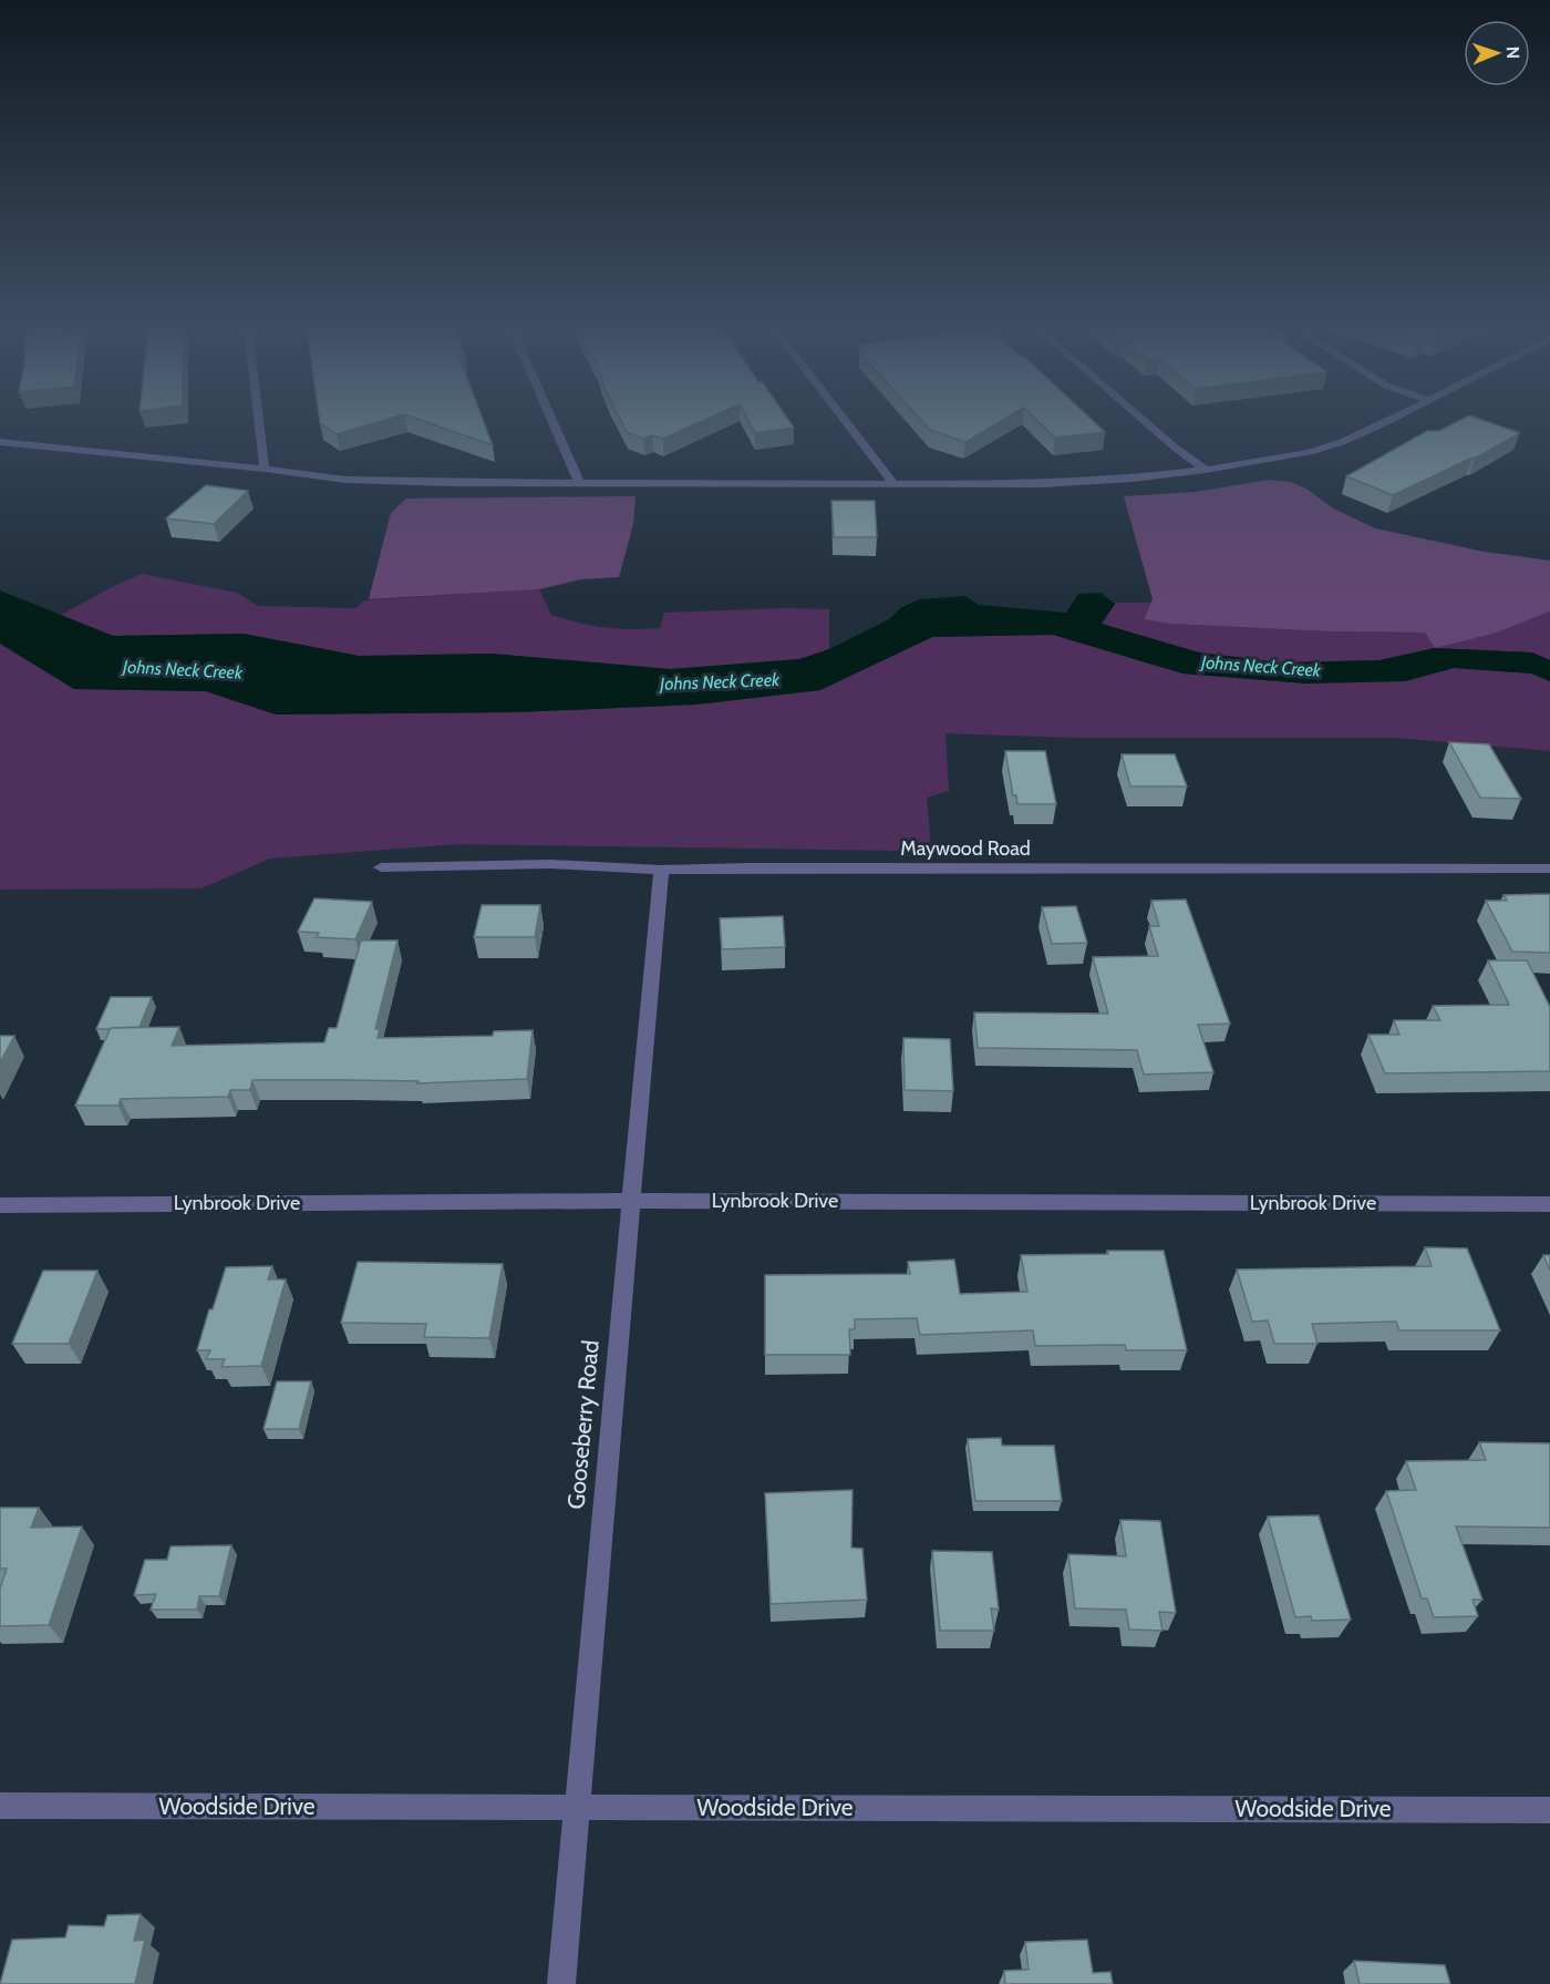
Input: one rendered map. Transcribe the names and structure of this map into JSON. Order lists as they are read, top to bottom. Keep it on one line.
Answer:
{"streets":{"street":["Maywood Road","Lynbrook Drive","Gooseberry Road","Woodside Drive"]},"crossings":[["Maywood Road","Gooseberry Road"],["Lynbrook Drive","Gooseberry Road"],["Gooseberry Road","Woodside Drive"]],"water":["Johns Neck Creek"],"north":"right"}
